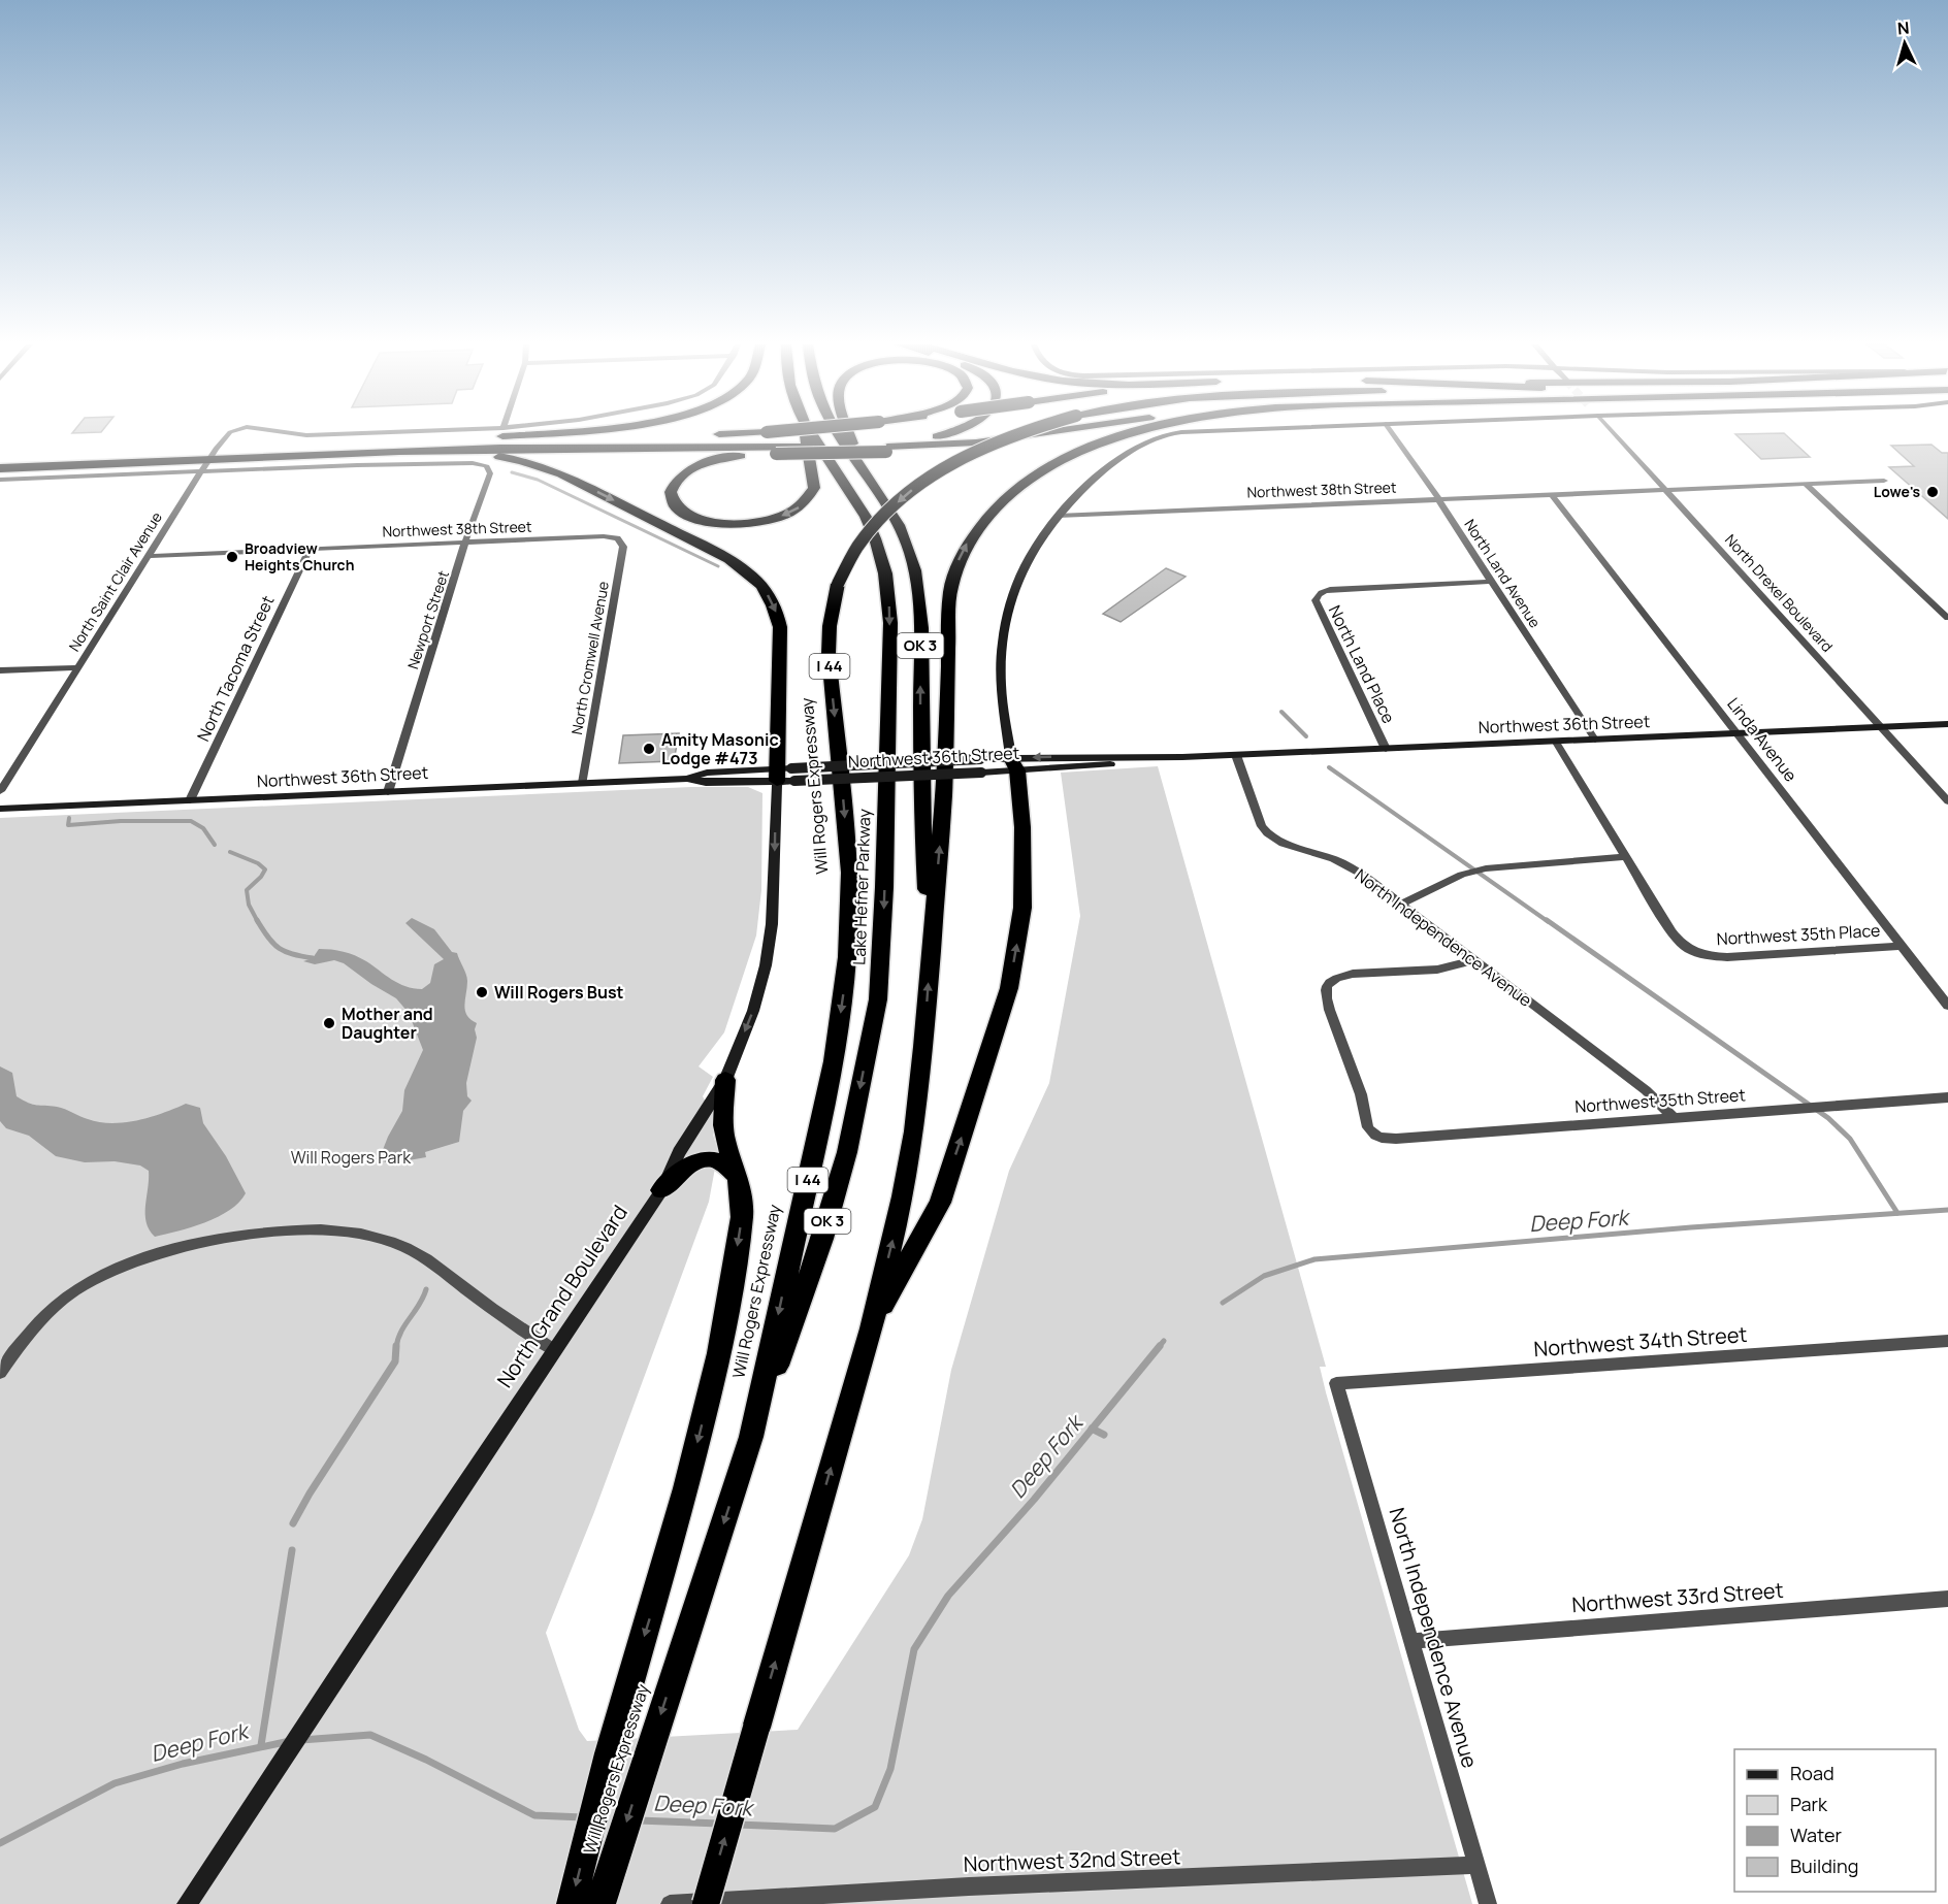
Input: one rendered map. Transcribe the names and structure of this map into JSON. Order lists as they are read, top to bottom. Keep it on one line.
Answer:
{"streets":{"highway":["OK 3","I 44","Will Rogers Expressway","Lake Hefner Parkway"],"main road":["Northwest 36th Street","North Grand Boulevard"],"street":["Northwest 38th Street","North Land Avenue","North Saint Clair Avenue","North Drexel Boulevard","Newport Street","North Cromwell Avenue","North Land Place","North Tacoma Street","Linda Avenue","Northwest 35th Place","North Independence Avenue","Northwest 35th Street","Northwest 34th Street","Northwest 33rd Street","Northwest 32nd Street"]},"crossings":[["Northwest 38th Street","North Land Avenue"],["Northwest 38th Street","North Saint Clair Avenue"],["Northwest 38th Street","North Drexel Boulevard"],["Northwest 38th Street","Newport Street"],["Northwest 38th Street","North Cromwell Avenue"],["Northwest 38th Street","North Tacoma Street"],["Northwest 38th Street","Linda Avenue"],["North Land Avenue","North Land Place"],["North Land Avenue","Northwest 36th Street"],["North Saint Clair Avenue","Newport Street"],["North Drexel Boulevard","Northwest 36th Street"],["Newport Street","Northwest 36th Street"],["North Cromwell Avenue","Northwest 36th Street"],["North Land Place","Northwest 36th Street"],["North Tacoma Street","Northwest 36th Street"],["Northwest 36th Street","Linda Avenue"],["Northwest 36th Street","North Independence Avenue"],["Northwest 36th Street","North Grand Boulevard"],["Linda Avenue","Northwest 35th Place"],["Will Rogers Expressway","Lake Hefner Parkway"],["North Independence Avenue","Northwest 35th Street"],["North Independence Avenue","Northwest 34th Street"],["North Independence Avenue","Northwest 33rd Street"],["North Independence Avenue","Northwest 32nd Street"]],"water":["Deep Fork"],"parks":["Will Rogers Park"],"places":["Lowe's","Broadview Heights Church","Amity Masonic Lodge #473","Will Rogers Bust","Mother and Daughter"],"legend":["Road","Park","Water","Building"],"north":"top"}
